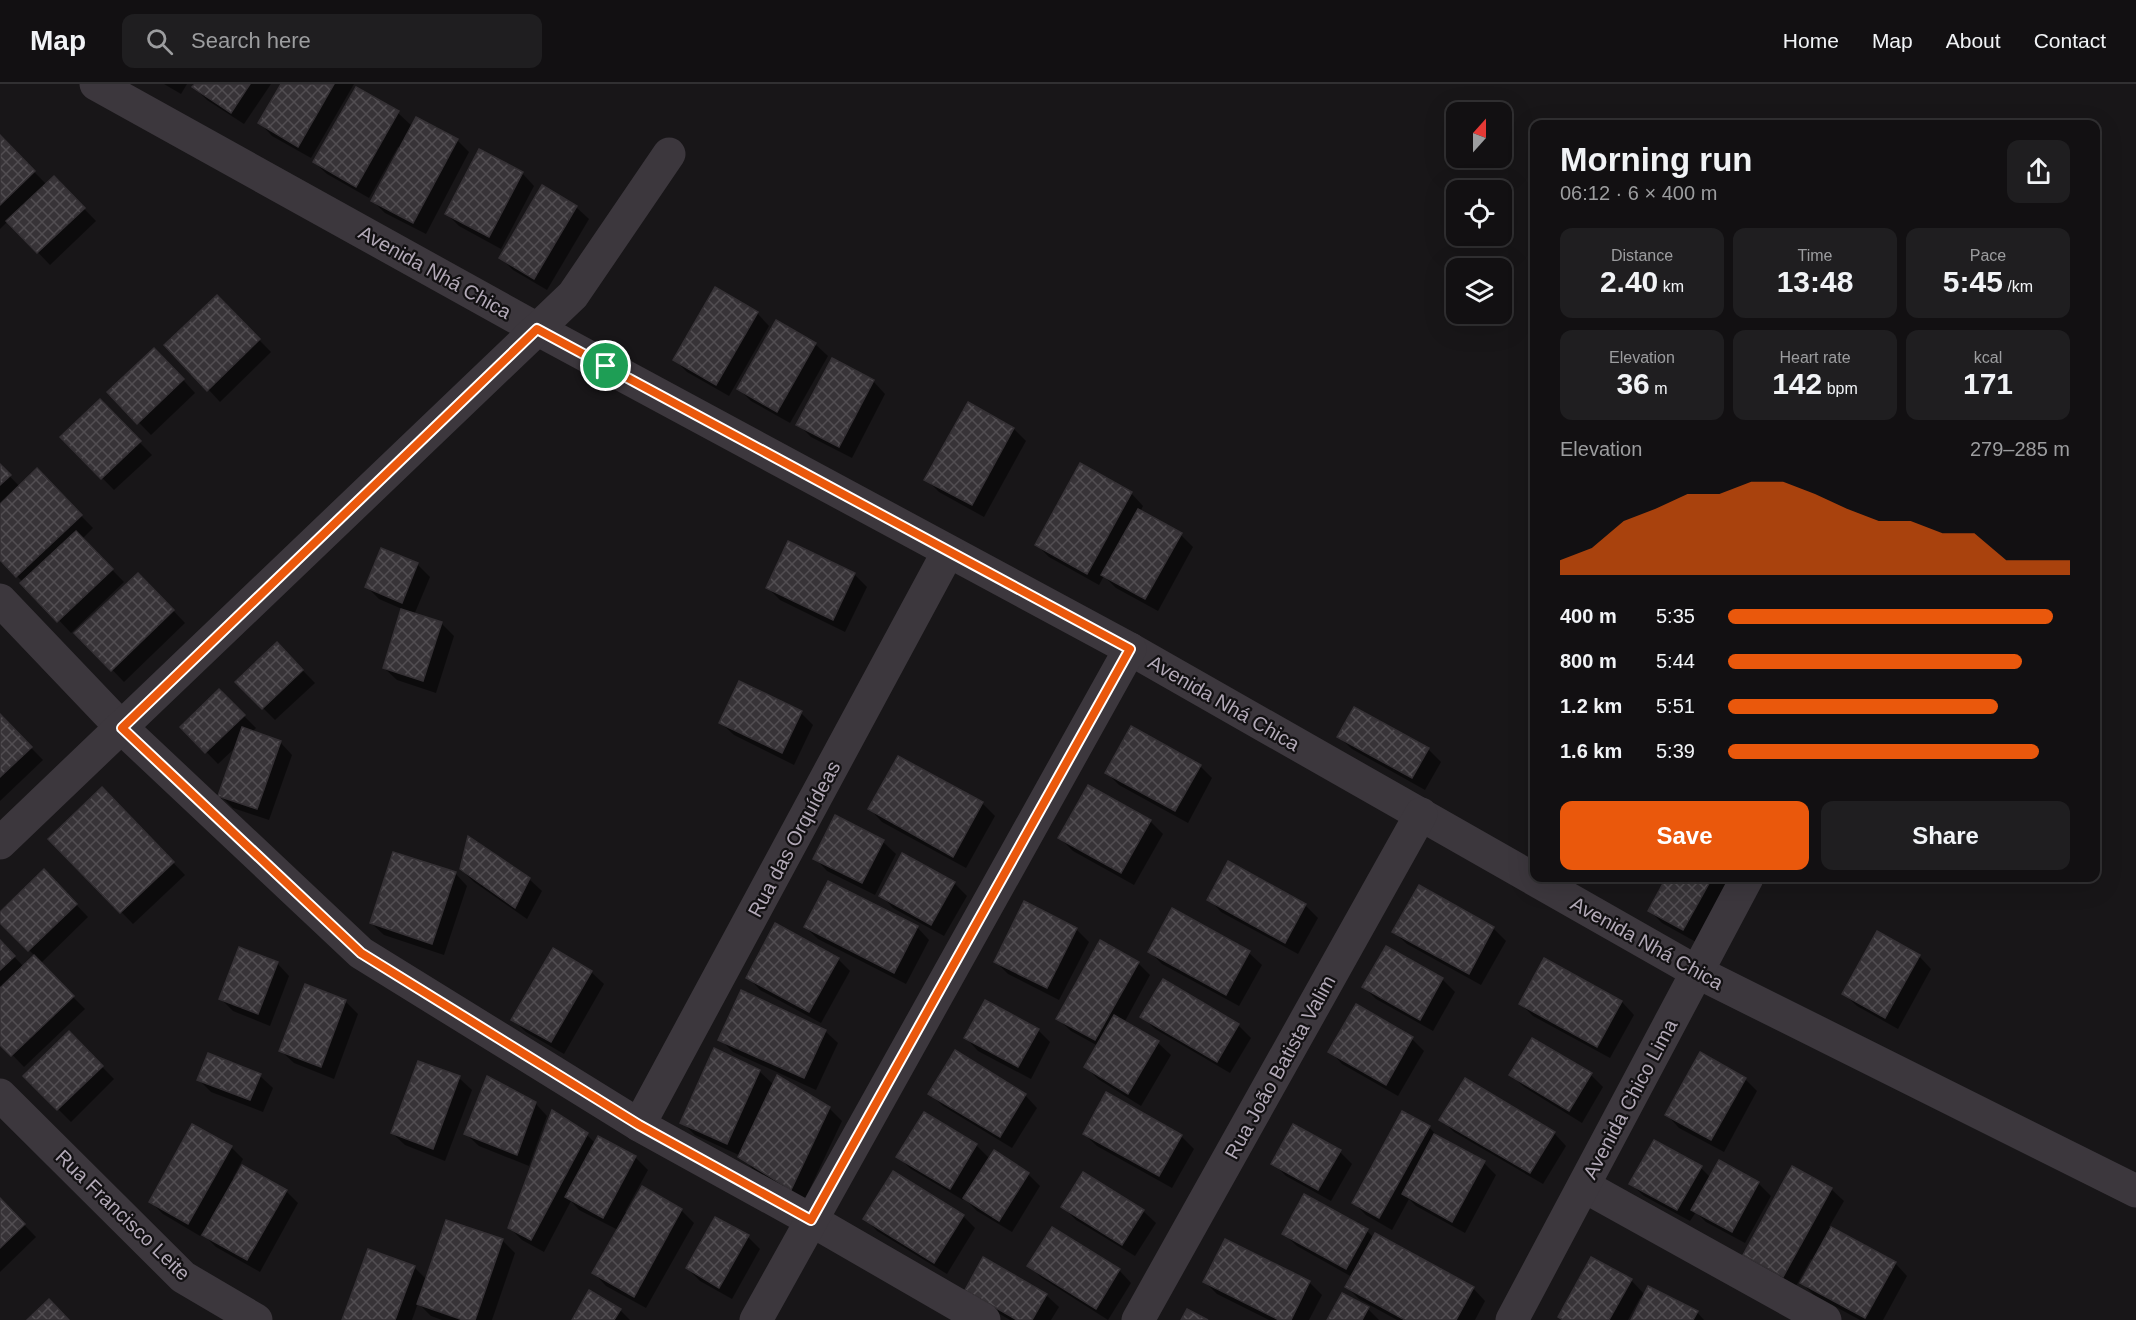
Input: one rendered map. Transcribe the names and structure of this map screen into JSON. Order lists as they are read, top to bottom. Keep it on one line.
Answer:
{"streets":{"street":["Avenida Nhá Chica","Rua das Orquídeas","Rua João Batista Valim","Avenida Chico Lima","Rua Francisco Leite"]},"crossings":[["Avenida Nhá Chica","Rua das Orquídeas"],["Avenida Nhá Chica","Rua João Batista Valim"],["Avenida Nhá Chica","Avenida Chico Lima"]],"north":"top","page":{"header":"Map","search":"Search here","nav":["Home","Map","About","Contact"],"heading":["Morning run","06:12 · 6 × 400 m"],"stats":[["Distance","2.40 km"],["Time","13:48"],["Pace","5:45 /km"],["Elevation","36 m"],["Heart rate","142 bpm"],["kcal","171"]],"chart":["Elevation","279–285 m"],"list":[{"name":"400 m","note":"5:35"},{"name":"800 m","note":"5:44"},{"name":"1.2 km","note":"5:51"},{"name":"1.6 km","note":"5:39"}],"buttons":["Save","Share"]}}
